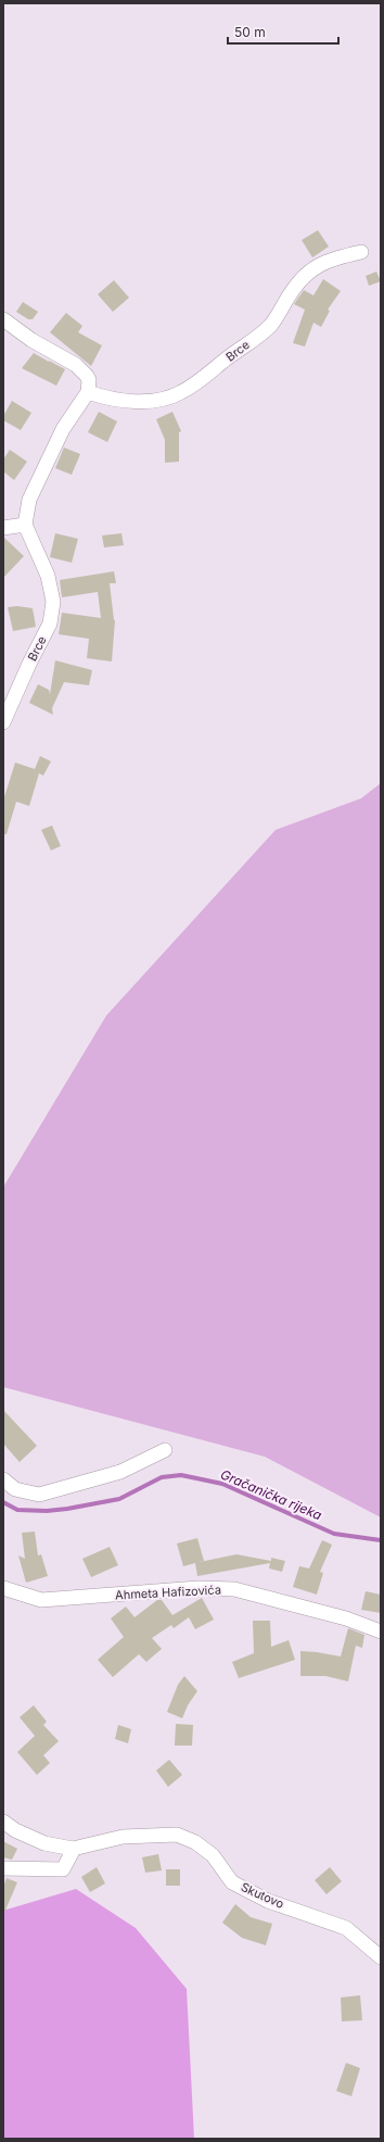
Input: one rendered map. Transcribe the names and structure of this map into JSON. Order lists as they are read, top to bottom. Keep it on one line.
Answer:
{"streets":{"street":["Brce","Ahmeta Hafizovića","Skutovo"]},"water":["Gračanička rijeka"],"scale_bar":"50 m"}
